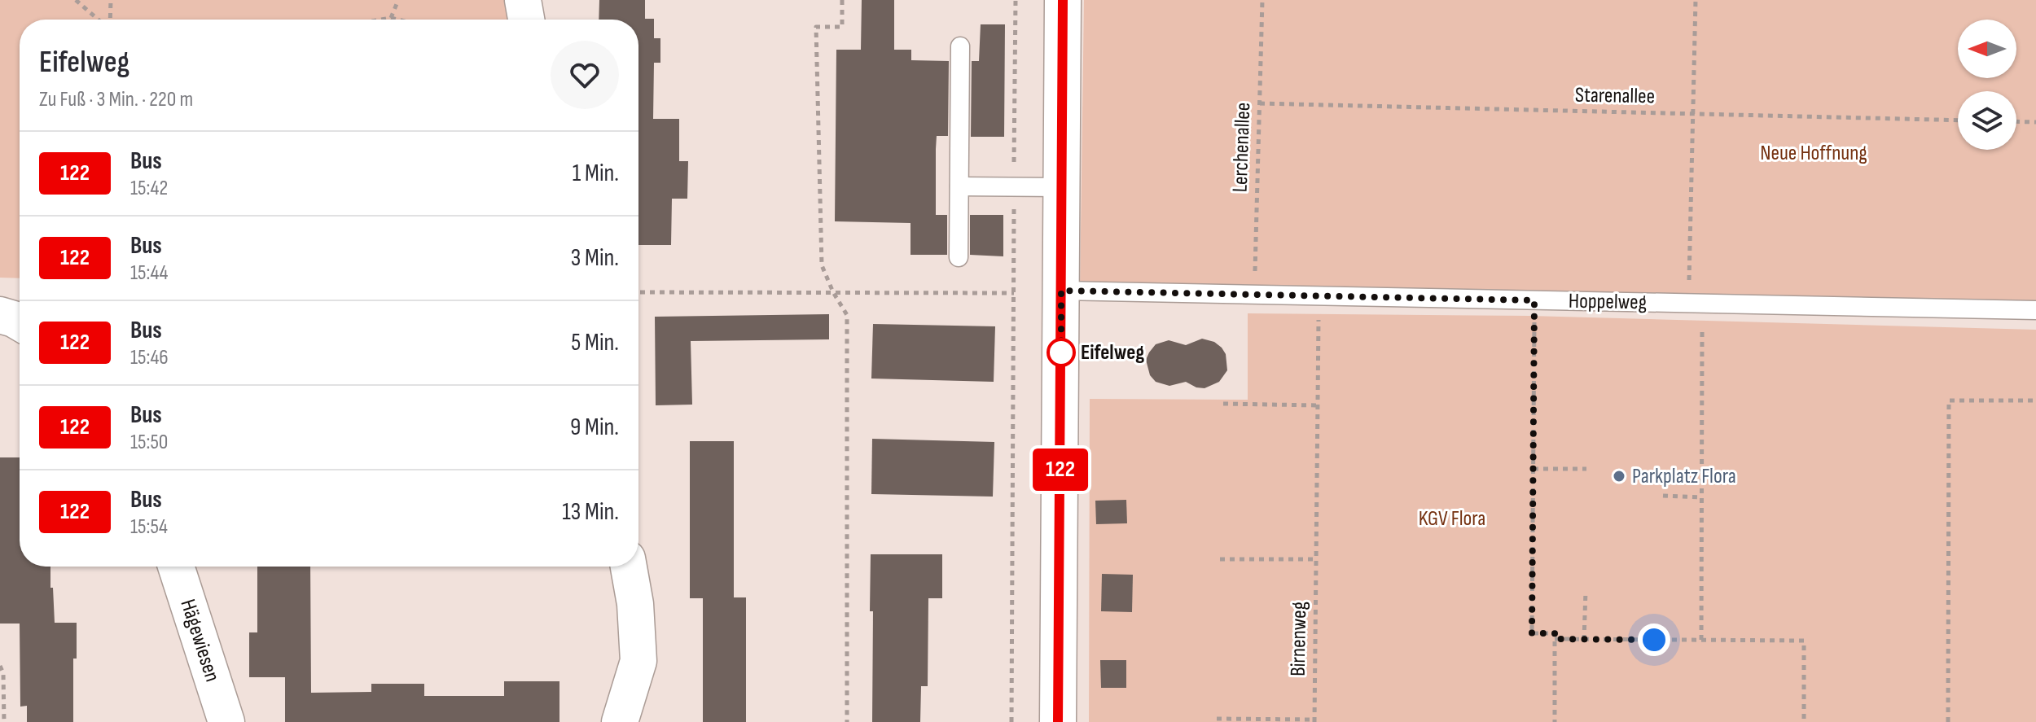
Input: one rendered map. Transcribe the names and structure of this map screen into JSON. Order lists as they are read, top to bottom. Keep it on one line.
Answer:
{"streets":{"street":["Hägewiesen"],"lane":["Hoppelweg"],"path":["Starenallee","Lerchenallee","Birnenweg"]},"crossings":[["Starenallee","Lerchenallee"],["Lerchenallee","Hoppelweg"],["Hoppelweg","Birnenweg"]],"parks":["Neue Hoffnung","KGV Flora"],"places":["Eifelweg","Parkplatz Flora"],"lines":["bus line 122"],"north":"left","page":{"on_map":"122","heading":["Eifelweg","Zu Fuß · 3 Min. · 220 m"],"list":[{"mark":"122","name":"Bus","note":"15:42","value":"1 Min."},{"mark":"122","name":"Bus","note":"15:44","value":"3 Min."},{"mark":"122","name":"Bus","note":"15:46","value":"5 Min."},{"mark":"122","name":"Bus","note":"15:50","value":"9 Min."},{"mark":"122","name":"Bus","note":"15:54","value":"13 Min."}]}}
